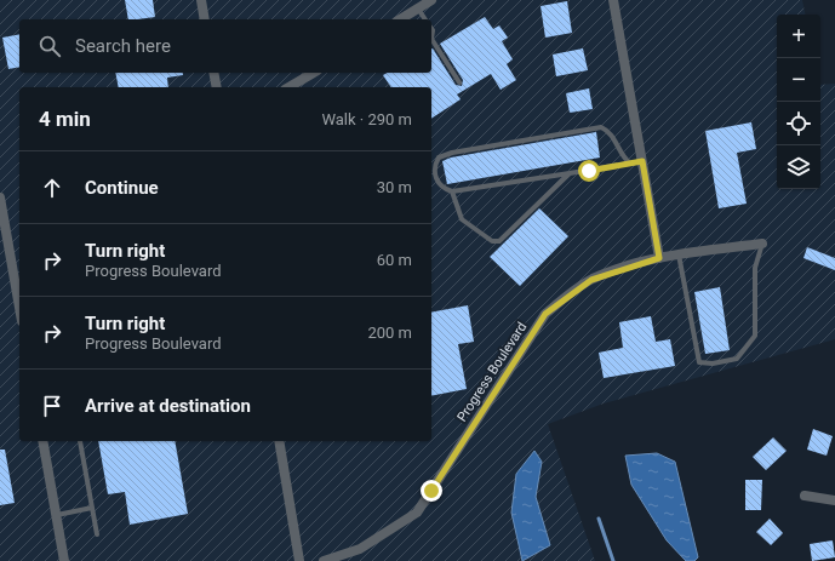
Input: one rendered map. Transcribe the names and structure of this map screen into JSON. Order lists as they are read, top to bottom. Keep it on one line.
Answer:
{"streets":{"street":["Progress Boulevard"]},"page":{"map_buttons":["+","−"],"search":"Search here","heading":["4 min","Walk · 290 m"],"list":[["Continue","30 m"],["Turn right","Progress Boulevard","60 m"],["Turn right","Progress Boulevard","200 m"],"Arrive at destination"]}}
